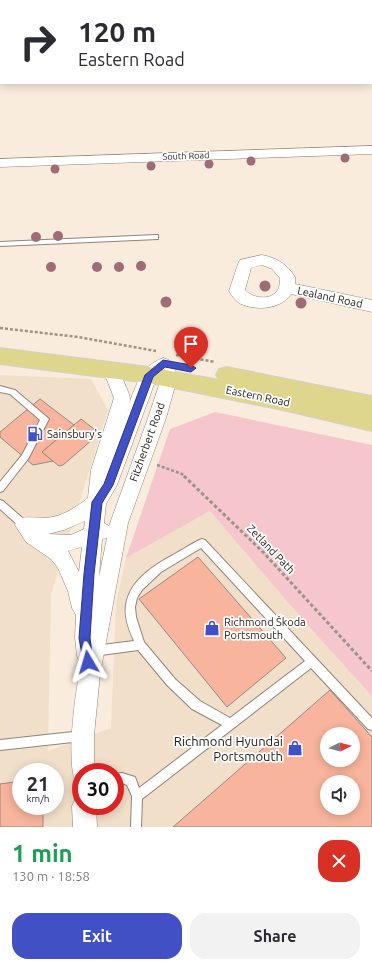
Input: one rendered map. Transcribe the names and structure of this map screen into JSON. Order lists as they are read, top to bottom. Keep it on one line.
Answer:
{"streets":{"main road":["Eastern Road"],"street":["South Road","Lealand Road","Fitzherbert Road"],"path":["Zetland Path"]},"crossings":[["Eastern Road","Fitzherbert Road"],["Fitzherbert Road","Zetland Path"]],"places":{"fuel station":["Sainsbury's"],"shop":["Richmond Škoda Portsmouth","Richmond Hyundai Portsmouth"]},"north":"right","page":{"turn":["120 m","Eastern Road"],"speed":"21 km/h","limit":"30","heading":["1 min","130 m · 18:58"],"buttons":["Exit","Share"]}}
